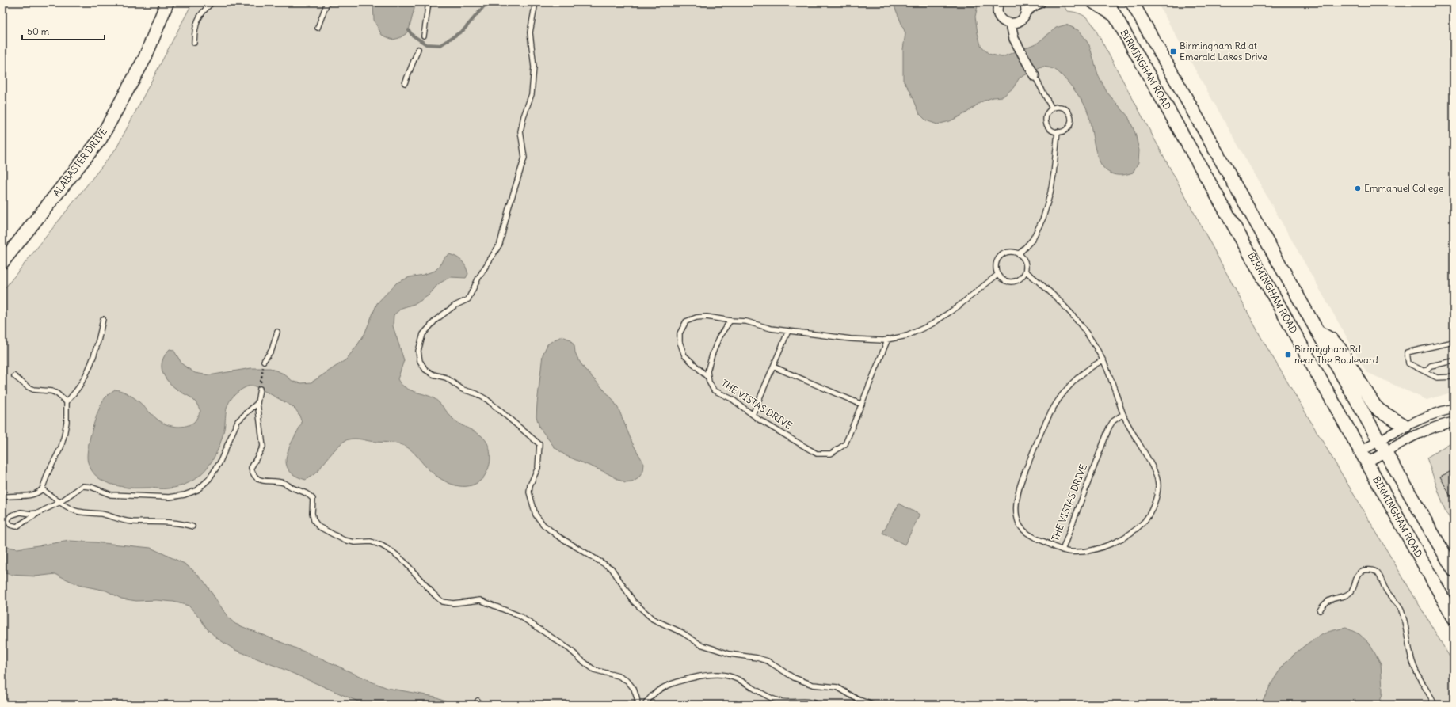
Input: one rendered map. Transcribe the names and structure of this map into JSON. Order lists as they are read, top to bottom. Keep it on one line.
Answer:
{"streets":{"street":["BIRMINGHAM ROAD","ALABASTER DRIVE"],"lane":["THE VISTAS DRIVE"]},"places":{"transit":["Birmingham Rd at Emerald Lakes Drive","Birmingham Rd near The Boulevard"],"other":["Emmanuel College"]},"scale_bar":"50 m"}
